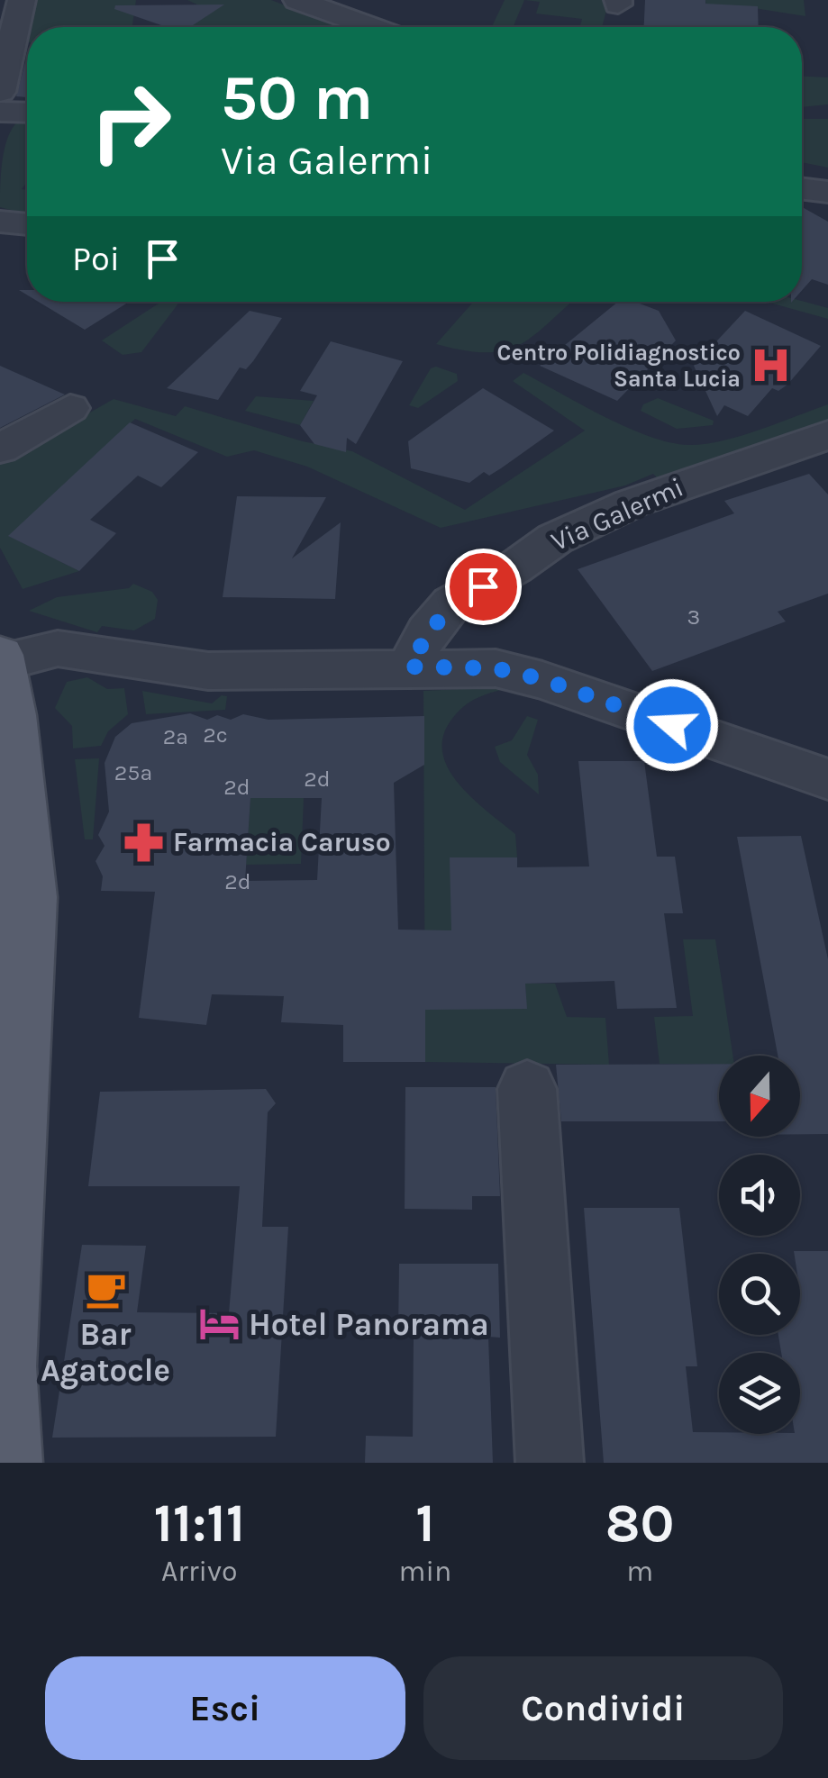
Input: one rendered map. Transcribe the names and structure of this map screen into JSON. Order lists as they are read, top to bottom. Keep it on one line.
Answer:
{"streets":{"street":["Via Galermi"]},"places":{"hospital":["Centro Polidiagnostico Santa Lucia"],"pharmacy":["Farmacia Caruso"],"cafe":["Bar Agatocle"],"hotel":["Hotel Panorama"]},"house_numbers":["3","2c","2a","25a","2d","2d","2d"],"north":"bottom","page":{"turn":["50 m","Via Galermi"],"then":"Poi","eta":["11:11","Arrivo","1","min","80","m"],"buttons":["Esci","Condividi"]}}
